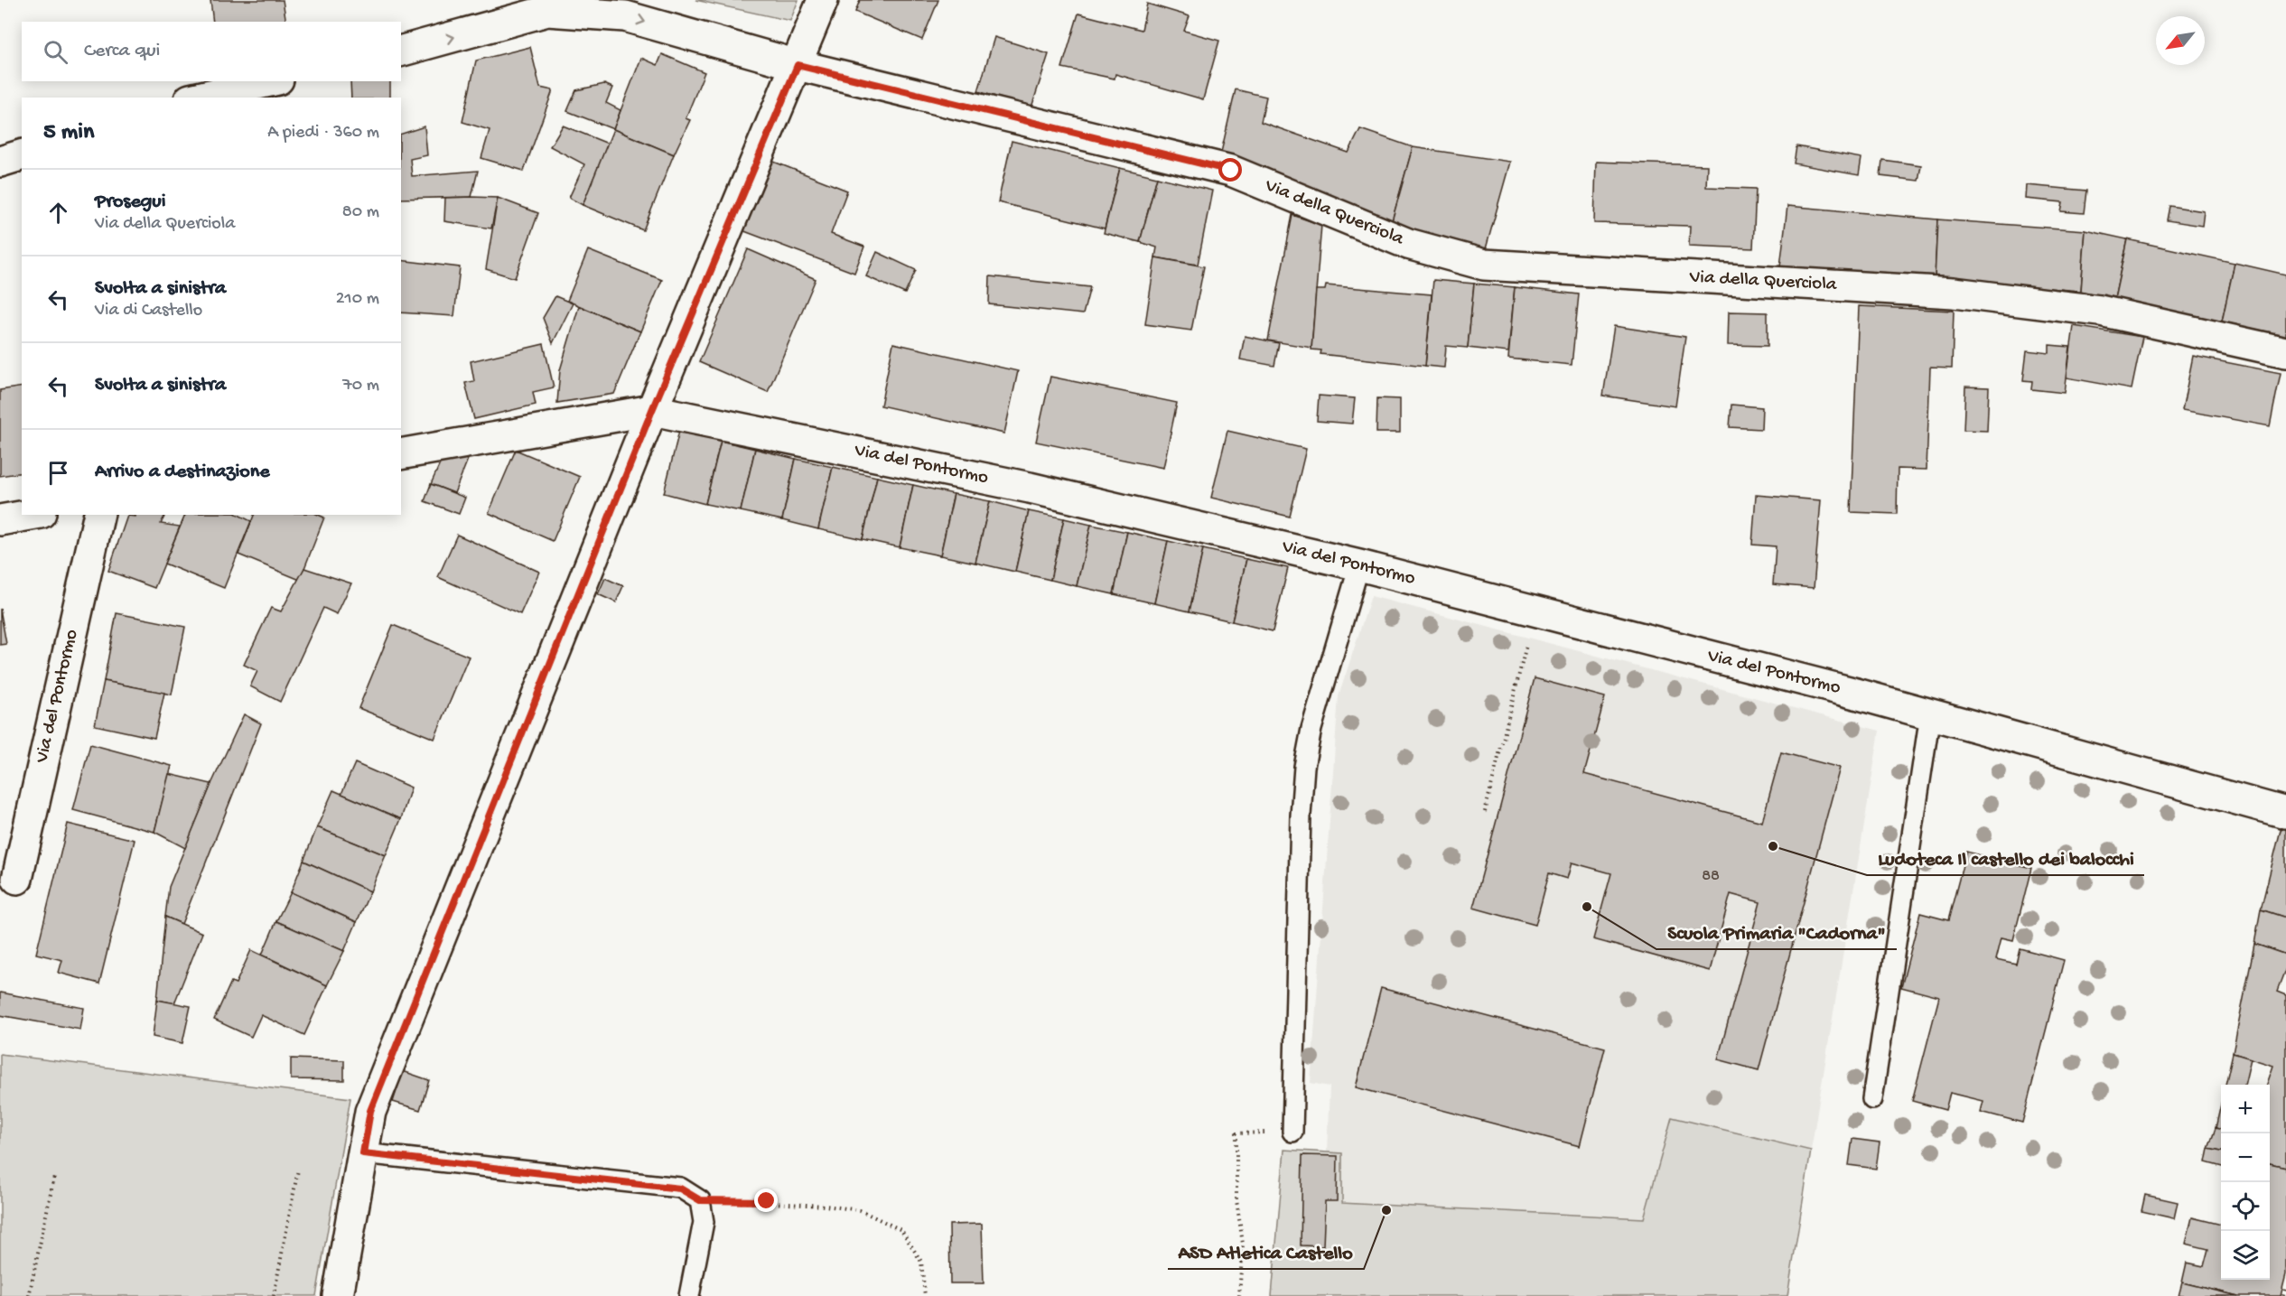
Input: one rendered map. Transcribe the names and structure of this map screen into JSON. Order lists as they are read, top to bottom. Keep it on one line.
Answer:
{"streets":{"street":["Via della Querciola","Via del Pontormo"]},"places":["Ludoteca Il castello dei balocchi","Scuola Primaria \"Cadorna\"","ASD Atletica Castello"],"house_numbers":["88"],"north":"bottom left","page":{"search":"Cerca qui","heading":["5 min","A piedi · 360 m"],"list":[["Prosegui","Via della Querciola","80 m"],["Svolta a sinistra","Via di Castello","210 m"],["Svolta a sinistra","70 m"],"Arrivo a destinazione"],"map_buttons":["+","−"]}}
